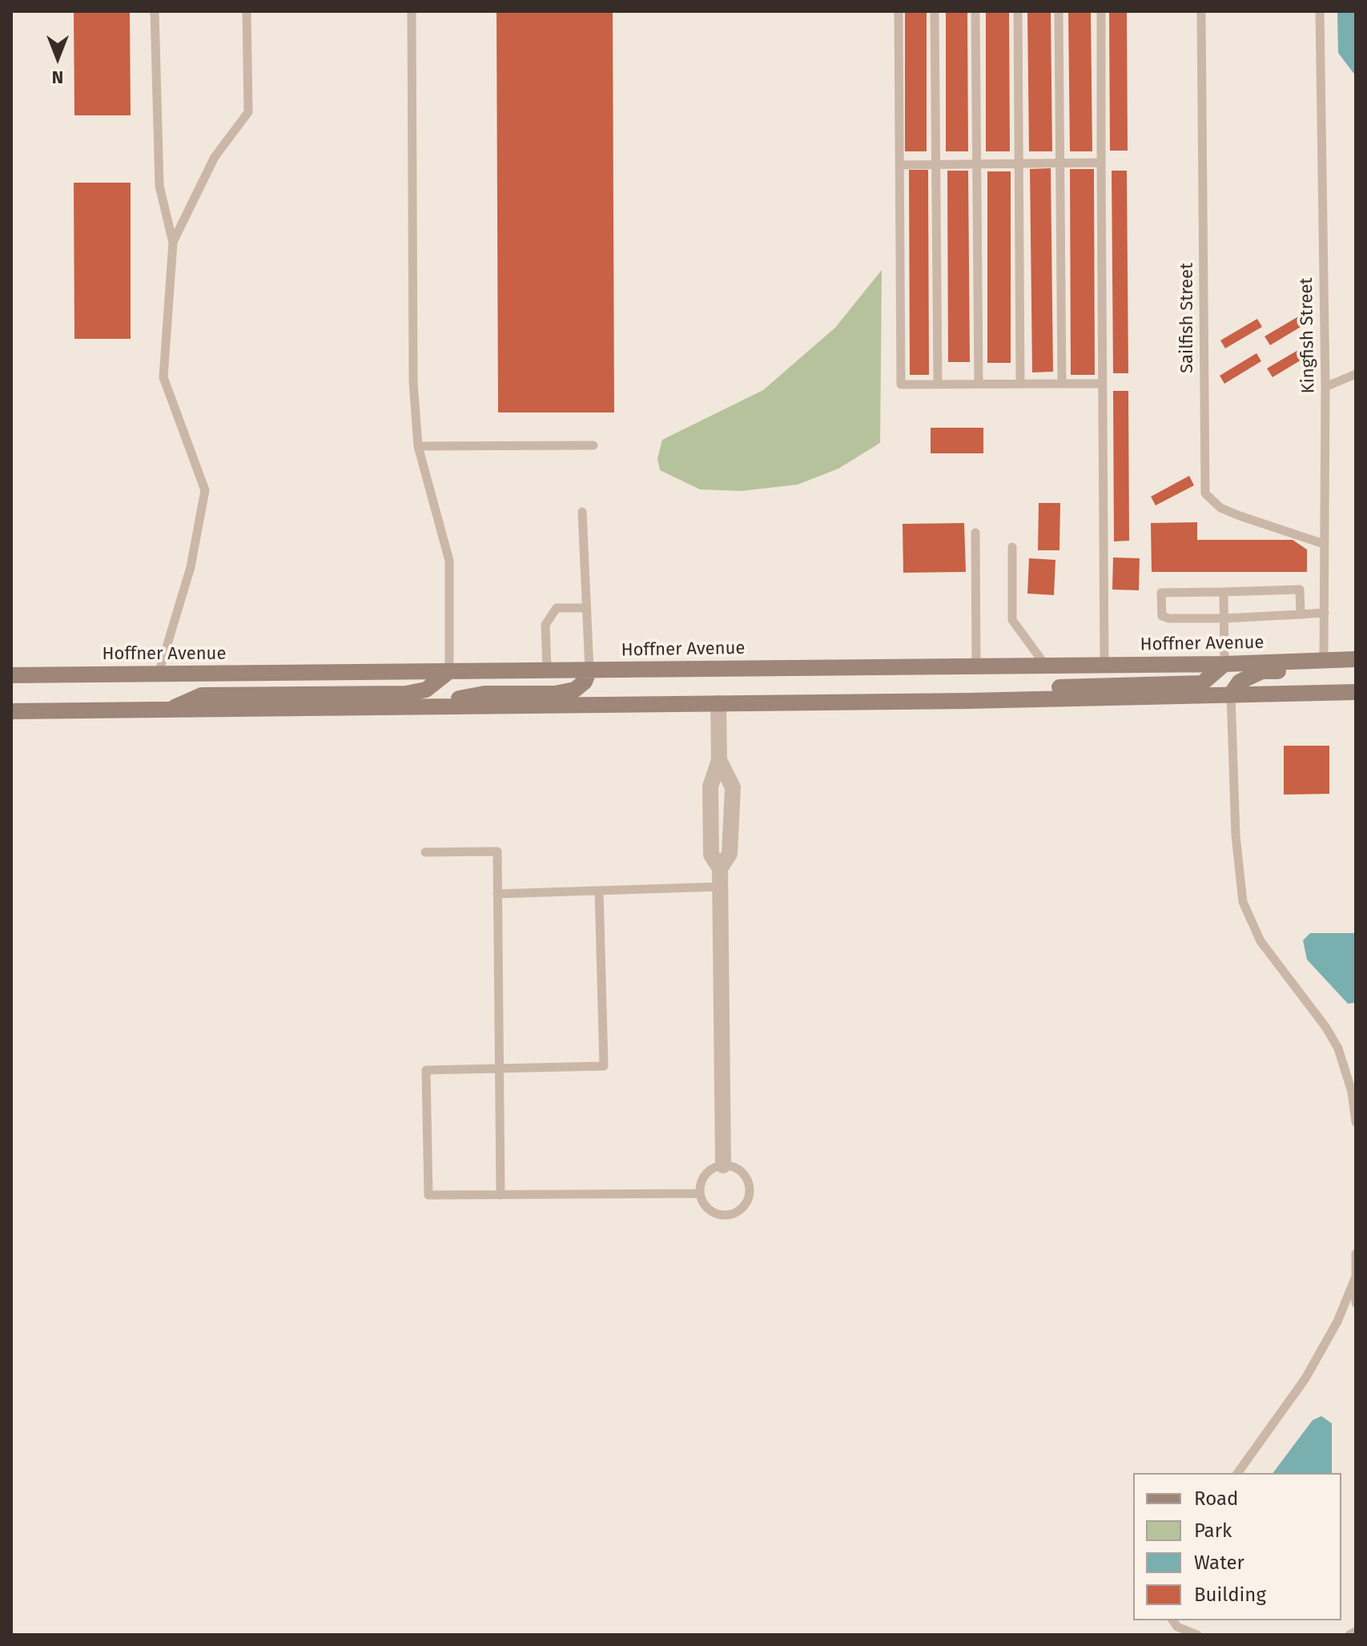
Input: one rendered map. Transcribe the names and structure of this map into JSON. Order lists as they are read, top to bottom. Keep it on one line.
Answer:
{"streets":{"main road":["Hoffner Avenue"],"lane":["Sailfish Street","Kingfish Street"]},"crossings":[["Sailfish Street","Kingfish Street"],["Kingfish Street","Hoffner Avenue"]],"legend":["Road","Park","Water","Building"],"north":"bottom"}
